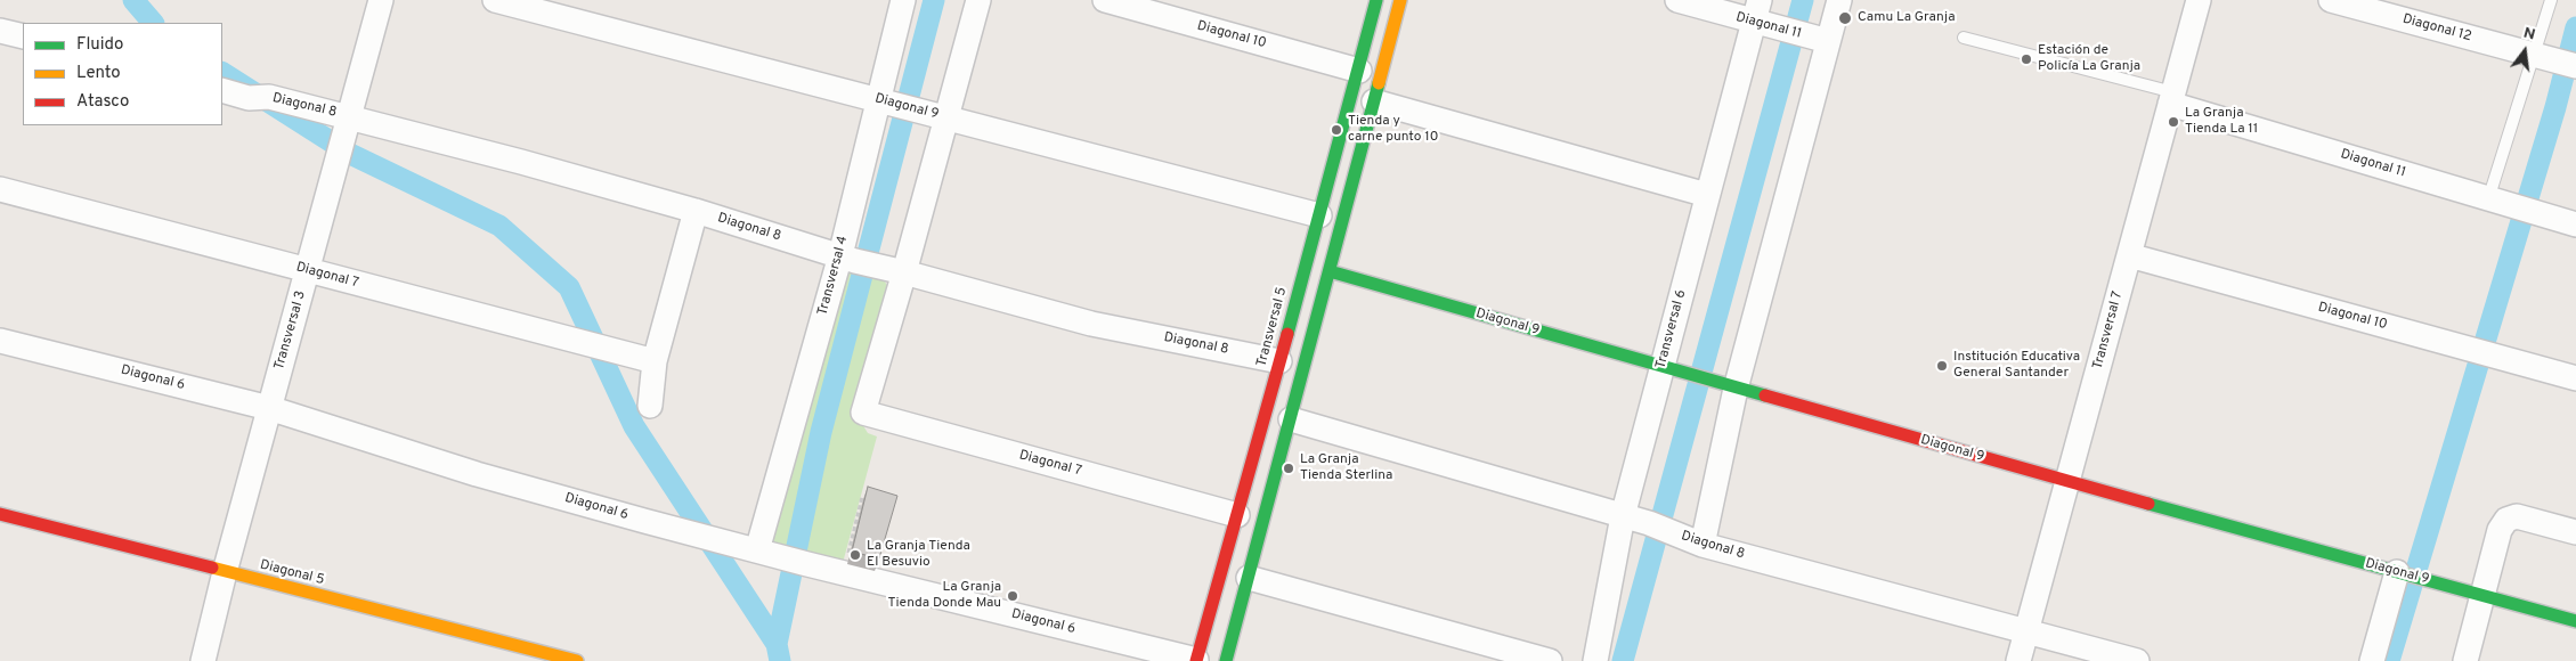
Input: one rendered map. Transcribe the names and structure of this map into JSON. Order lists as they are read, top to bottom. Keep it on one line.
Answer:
{"streets":{"street":["Diagonal 11","Diagonal 12","Diagonal 10","Diagonal 8","Diagonal 9","Diagonal 7","Transversal 4","Transversal 5","Transversal 6","Transversal 3","Transversal 7","Diagonal 6","Diagonal 5"]},"crossings":[["Diagonal 11","Transversal 6"],["Diagonal 11","Transversal 7"],["Diagonal 10","Transversal 5"],["Diagonal 10","Transversal 7"],["Diagonal 8","Diagonal 7"],["Diagonal 8","Transversal 4"],["Diagonal 8","Transversal 5"],["Diagonal 8","Transversal 6"],["Diagonal 8","Transversal 3"],["Diagonal 8","Transversal 7"],["Diagonal 9","Transversal 4"],["Diagonal 9","Transversal 5"],["Diagonal 9","Transversal 6"],["Diagonal 9","Transversal 7"],["Diagonal 7","Transversal 5"],["Diagonal 7","Transversal 3"],["Transversal 4","Diagonal 6"],["Transversal 5","Diagonal 6"],["Transversal 3","Diagonal 6"],["Transversal 3","Diagonal 5"]],"places":["Camu La Granja","Estación de Policía La Granja","La Granja Tienda La 11","Tienda y carne punto 10","Institución Educativa General Santander","La Granja Tienda Sterlina","La Granja Tienda El Besuvio","La Granja Tienda Donde Mau"],"legend":["Fluido","Lento","Atasco"],"north":"top"}
